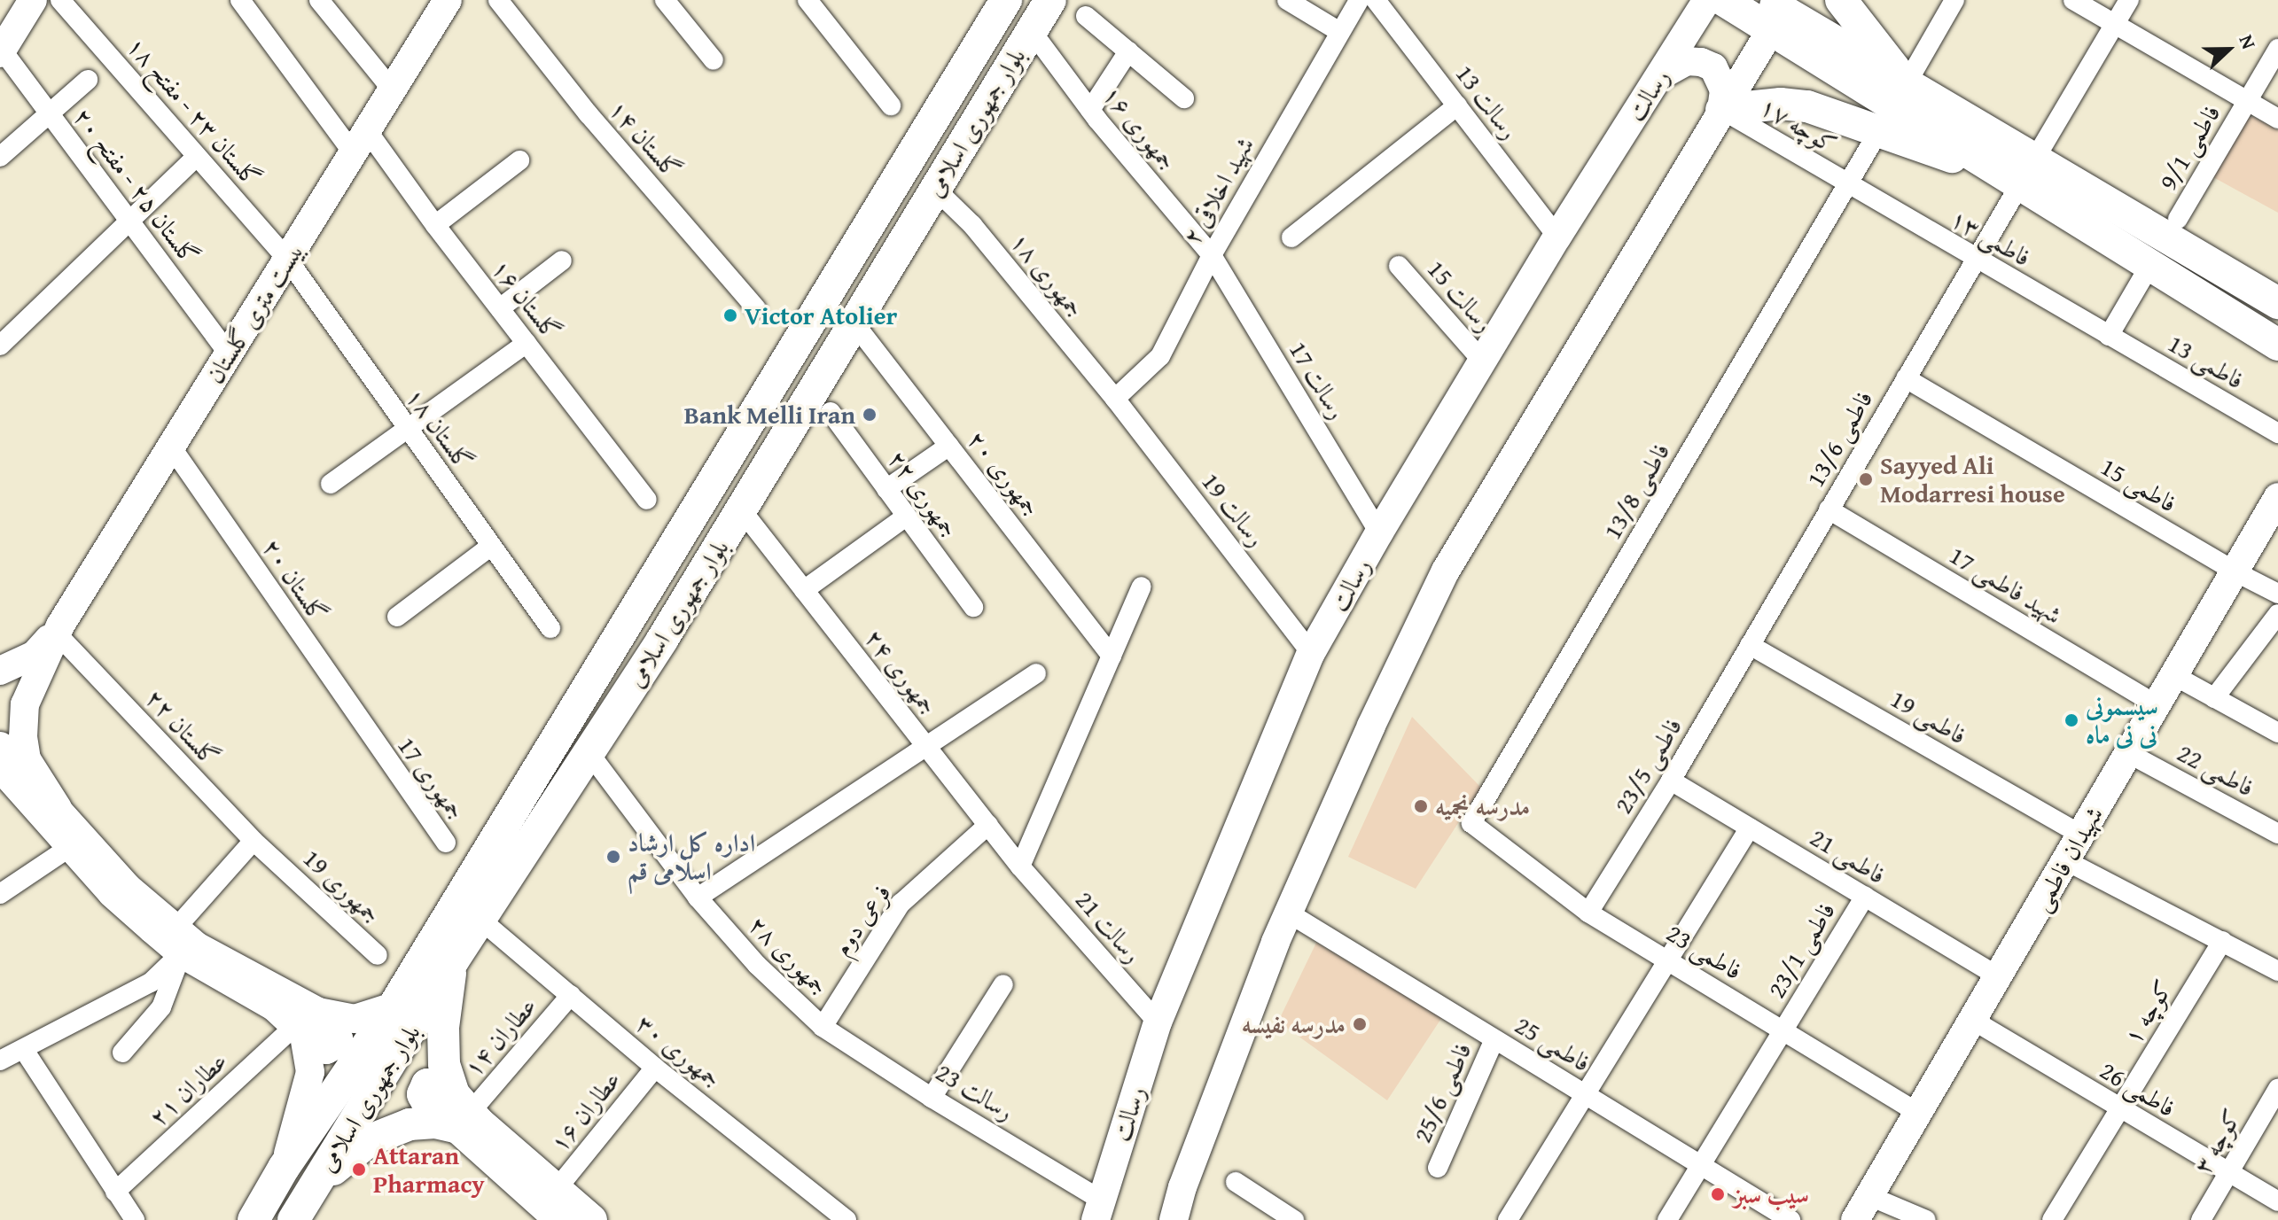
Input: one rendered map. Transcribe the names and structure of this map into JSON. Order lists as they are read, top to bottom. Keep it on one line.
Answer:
{"streets":{"main road":["بلوار جمهوری اسلامی"],"street":["رسالت","رسالت 13","گلستان ۲۳ - مفتح ۱۸","کوچه ۱۷","جمهوری ۱۶","گلستان ۱۴","فاطمی 9/1","گلستان ۲۵ - مفتح ۲۰","شهید اخلاقی ۲","فاطمی ۱۳","جمهوری ۱۸","رسالت 15","گلستان ۱۶","بیست متری گلستان","فاطمی 13","رسالت 17","گلستان ۱۸","فاطمی 13/6","جمهوری ۲۰","فاطمی 15","فاطمی 13/8","جمهوری ۲۲","رسالت 19","گلستان ۲۰","شهید فاطمی 17","جمهوری ۲۴","فاطمی 19","گلستان ۲۲","فاطمی 23/5","فاطمی 22","جمهوری 17","فاطمی 21","شهیدان فاطمی","جمهوری 19","فرعی دوم","رسالت 21","فاطمی 23/1","فاطمی 23","جمهوری ۲۸","کوچه ۱","عطاران ۱۴","فاطمی 25","جمهوری ۳۰","عطاران ۲۱","فاطمی 26","رسالت 23","فاطمی 25/6","عطاران ۱۶","کوچه ۳"]},"crossings":[["رسالت","رسالت 13"],["رسالت","رسالت 15"],["رسالت","رسالت 17"],["رسالت","رسالت 19"],["رسالت","رسالت 21"],["رسالت","رسالت 23"],["گلستان ۲۳ - مفتح ۱۸","بیست متری گلستان"],["گلستان ۲۳ - مفتح ۱۸","گلستان ۱۸"],["بلوار جمهوری اسلامی","جمهوری ۱۶"],["بلوار جمهوری اسلامی","جمهوری ۱۸"],["بلوار جمهوری اسلامی","جمهوری ۲۰"],["بلوار جمهوری اسلامی","جمهوری ۲۴"],["بلوار جمهوری اسلامی","جمهوری ۲۸"],["بلوار جمهوری اسلامی","جمهوری ۳۰"],["کوچه ۱۷","فاطمی ۱۳"],["کوچه ۱۷","فاطمی 13/8"],["جمهوری ۱۶","شهید اخلاقی ۲"],["جمهوری ۱۶","رسالت 17"],["گلستان ۲۵ - مفتح ۲۰","بیست متری گلستان"],["شهید اخلاقی ۲","جمهوری ۱۸"],["شهید اخلاقی ۲","رسالت 17"],["شهید اخلاقی ۲","رسالت 19"],["فاطمی ۱۳","فاطمی 13"],["فاطمی ۱۳","فاطمی 13/6"],["فاطمی ۱۳","فاطمی 13/8"],["جمهوری ۱۸","رسالت 19"],["گلستان ۱۶","بیست متری گلستان"],["بیست متری گلستان","گلستان ۱۸"],["بیست متری گلستان","گلستان ۲۰"],["بیست متری گلستان","گلستان ۲۲"],["فاطمی 13/6","فاطمی 15"],["فاطمی 13/6","شهید فاطمی 17"],["فاطمی 13/6","فاطمی 19"],["فاطمی 13/6","فاطمی 23/5"],["فاطمی 15","شهیدان فاطمی"],["فاطمی 13/8","فاطمی 23"],["گلستان ۲۰","جمهوری 17"],["شهید فاطمی 17","شهیدان فاطمی"],["جمهوری ۲۴","فرعی دوم"],["جمهوری ۲۴","رسالت 21"],["فاطمی 19","فاطمی 23/5"],["فاطمی 19","شهیدان فاطمی"],["گلستان ۲۲","جمهوری 19"],["فاطمی 23/5","فاطمی 21"],["فاطمی 23/5","فاطمی 23"],["فاطمی 22","شهیدان فاطمی"],["فاطمی 21","شهیدان فاطمی"],["فاطمی 21","فاطمی 23/1"],["شهیدان فاطمی","فاطمی 23"],["شهیدان فاطمی","فاطمی 26"],["فرعی دوم","جمهوری ۲۸"],["فرعی دوم","رسالت 23"],["فاطمی 23/1","فاطمی 23"],["فاطمی 23/1","فاطمی 25"],["جمهوری ۲۸","رسالت 23"],["کوچه ۱","فاطمی 26"],["عطاران ۱۴","جمهوری ۳۰"],["فاطمی 25","فاطمی 25/6"],["جمهوری ۳۰","عطاران ۱۶"],["فاطمی 26","کوچه ۳"]],"places":["Victor Atolier","Bank Melli Iran","Sayyed Ali Modarresi house","سیسمونی نی نی ماه","مدرسه نجمیه","اداره کل ارشاد اسلامی قم","مدرسه نفیسه","Attaran Pharmacy","سیب سبز"],"north":"right"}
